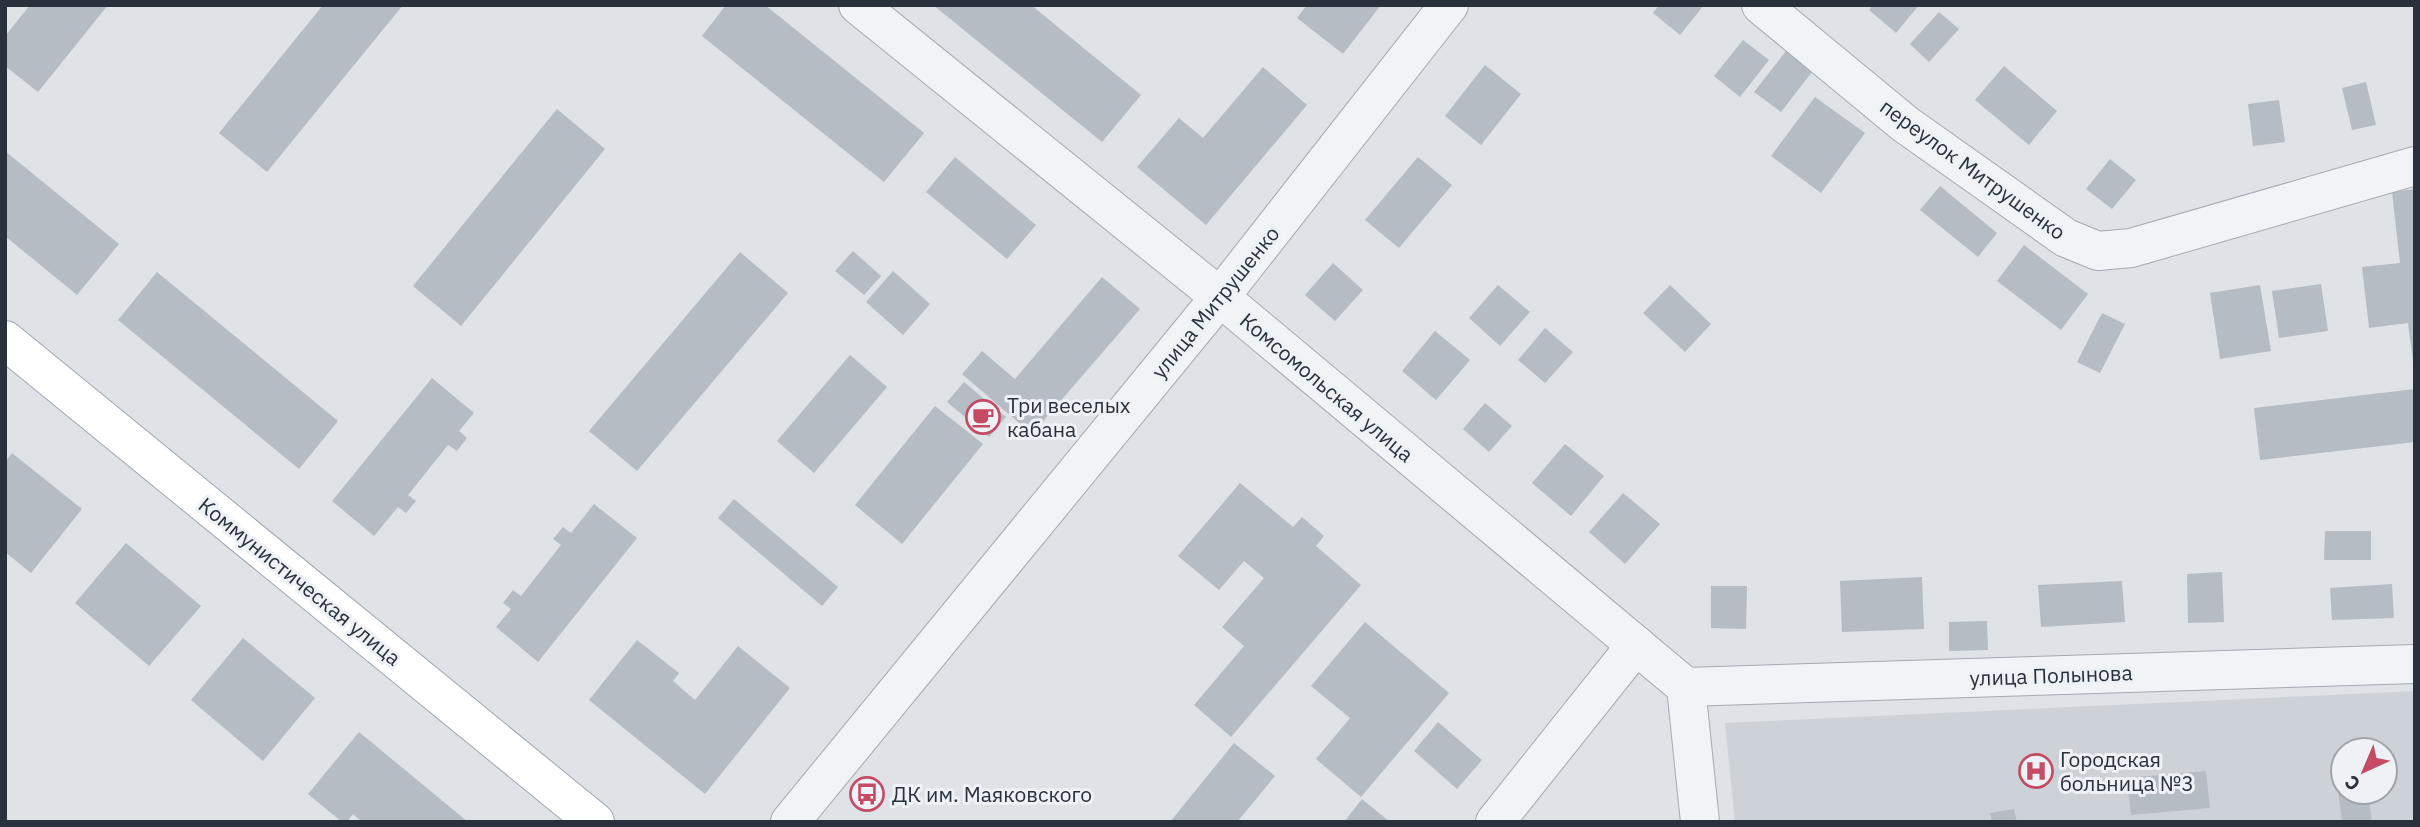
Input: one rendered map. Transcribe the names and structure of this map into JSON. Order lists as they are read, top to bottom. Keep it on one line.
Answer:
{"streets":{"main road":["Коммунистическая улица"],"street":["переулок Митрушенко","улица Митрушенко","Комсомольская улица","улица Полынова"]},"crossings":[["улица Митрушенко","Комсомольская улица"],["Комсомольская улица","улица Полынова"]],"places":{"cafe":["Три веселых кабана"],"hospital":["Городская больница №3"],"bus stop":["ДК им. Маяковского"]},"north":"bottom left"}
